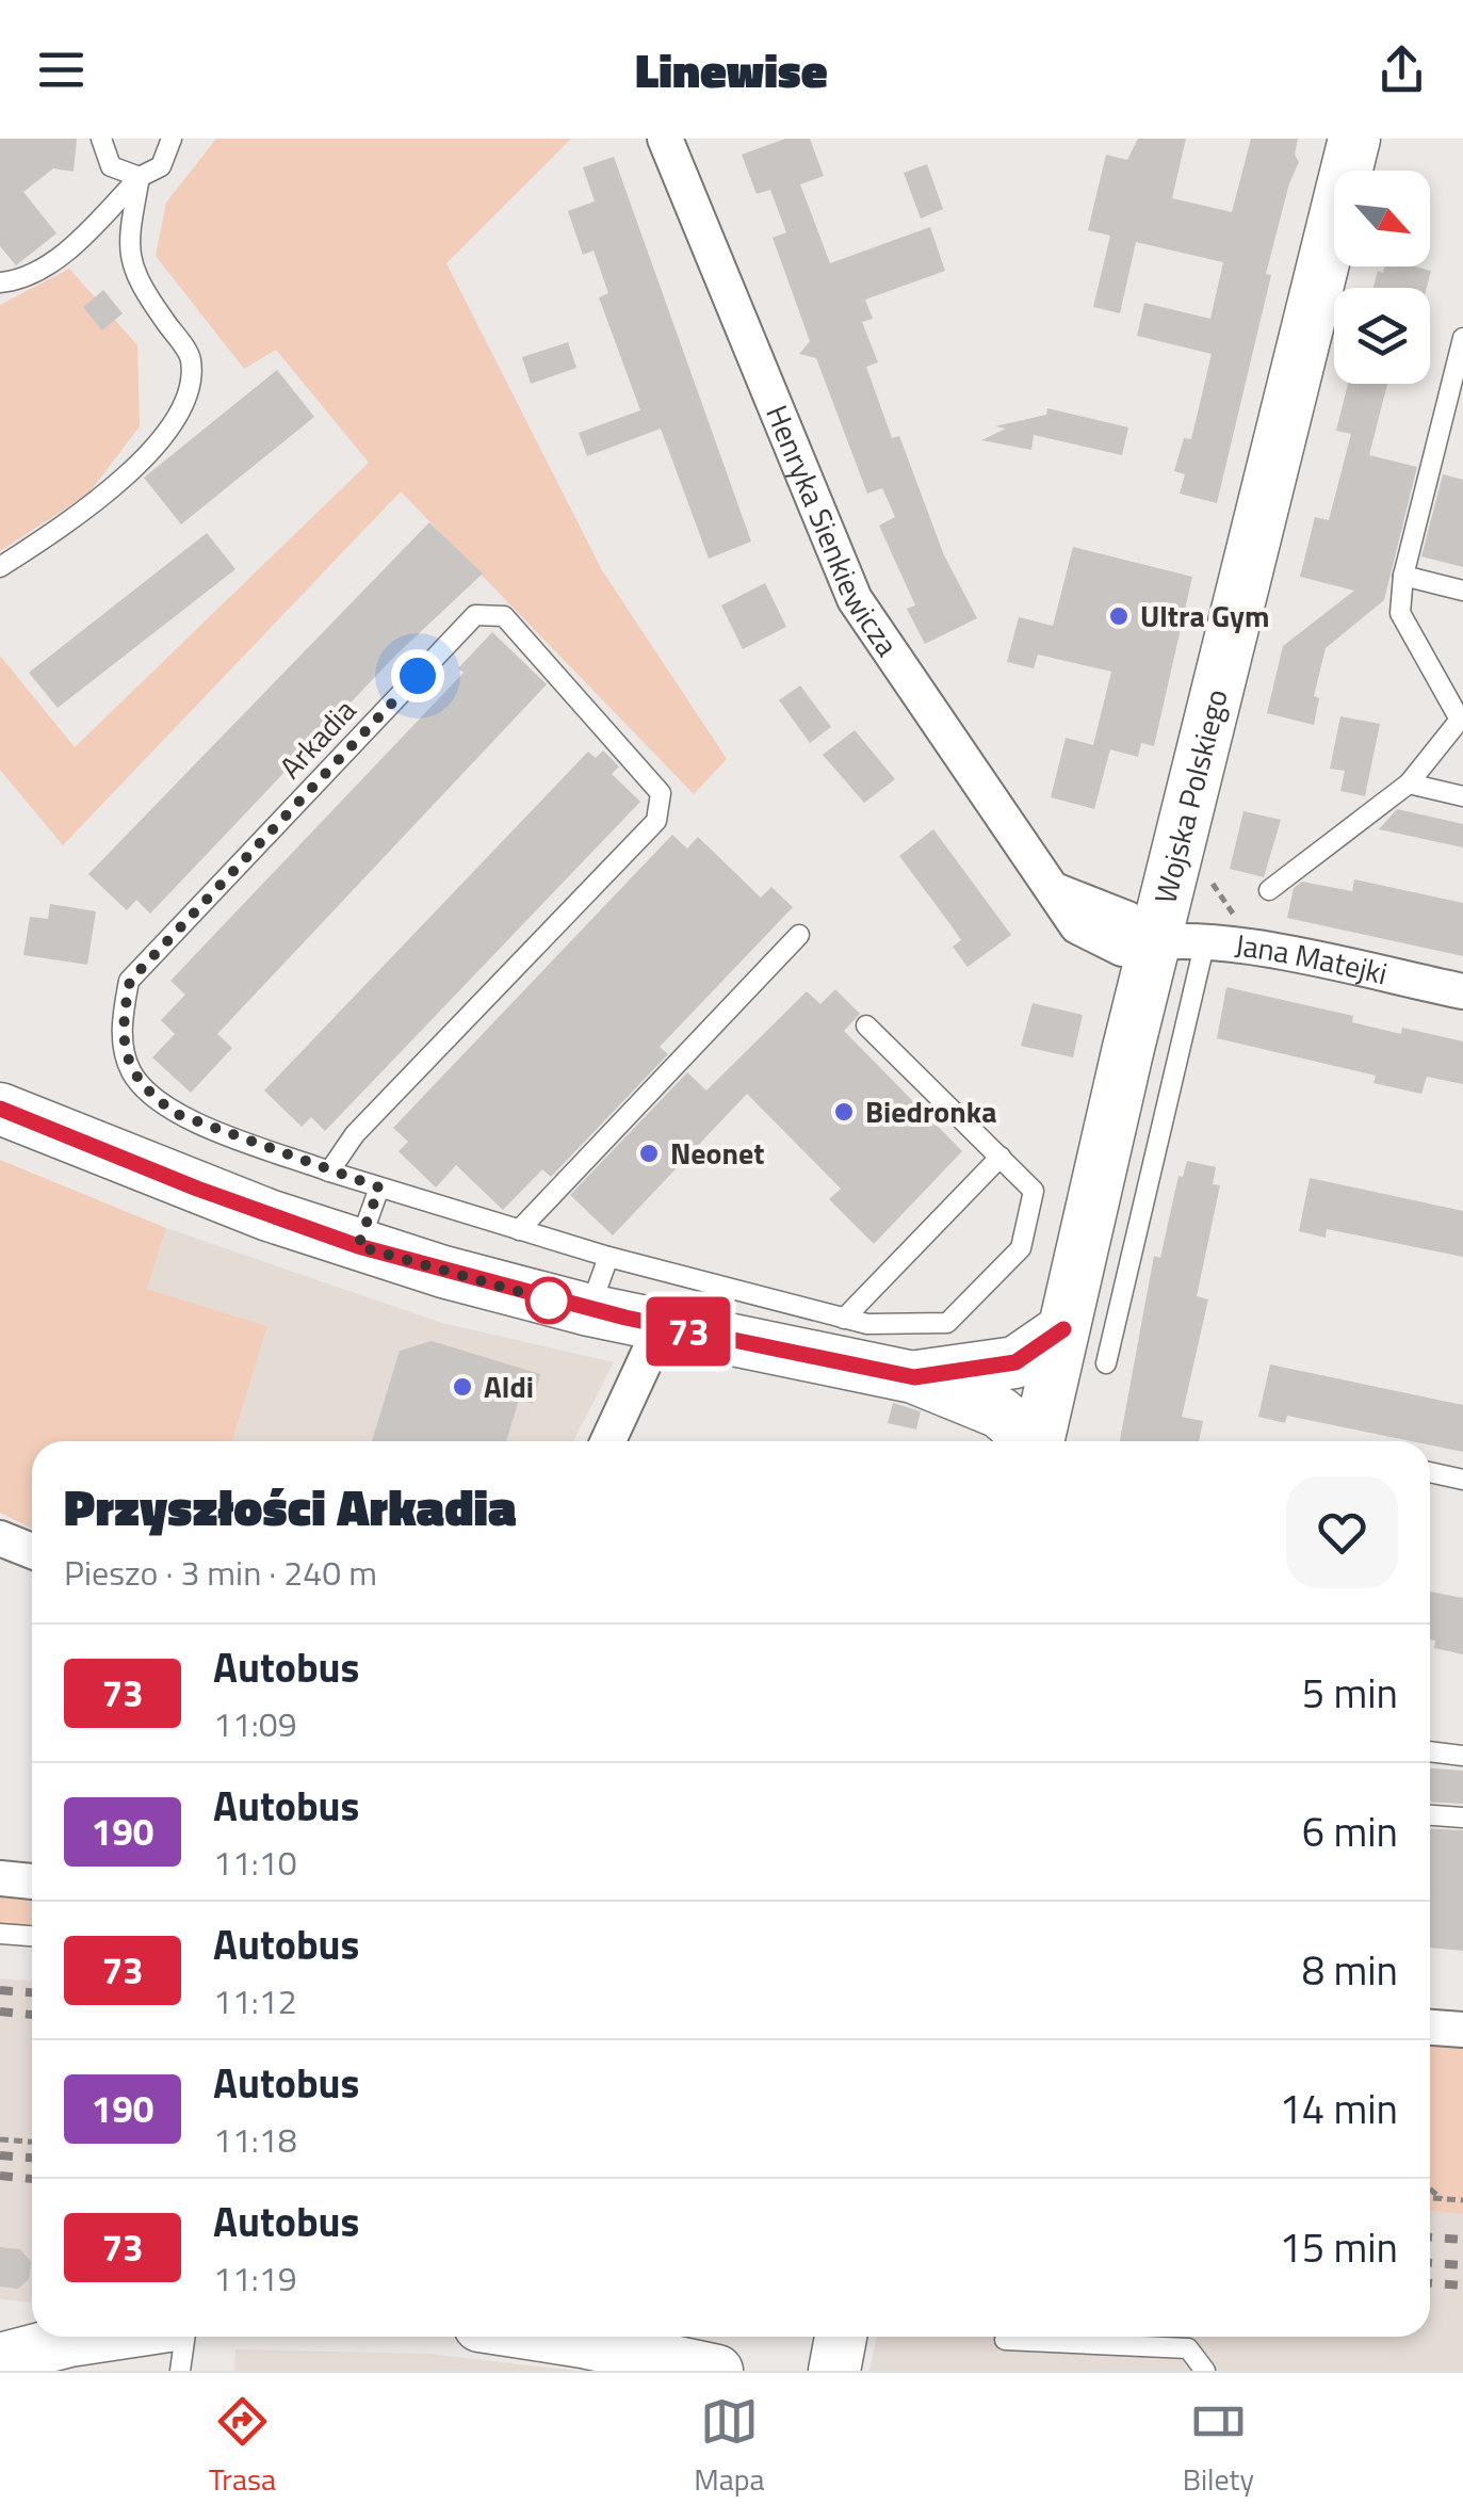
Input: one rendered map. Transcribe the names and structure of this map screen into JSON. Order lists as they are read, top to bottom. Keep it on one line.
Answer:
{"streets":{"street":["Henryka Sienkiewicza","Wojska Polskiego","Jana Matejki"],"lane":["Arkadia"]},"crossings":[["Henryka Sienkiewicza","Wojska Polskiego"],["Henryka Sienkiewicza","Jana Matejki"],["Wojska Polskiego","Jana Matejki"]],"places":["Ultra Gym","Biedronka","Neonet","Aldi"],"lines":["bus line 73"],"north":"bottom right","page":{"header":"Linewise","on_map":"73","heading":["Przyszłości Arkadia","Pieszo · 3 min · 240 m"],"list":[{"mark":"73","name":"Autobus","note":"11:09","value":"5 min"},{"mark":"190","name":"Autobus","note":"11:10","value":"6 min"},{"mark":"73","name":"Autobus","note":"11:12","value":"8 min"},{"mark":"190","name":"Autobus","note":"11:18","value":"14 min"},{"mark":"73","name":"Autobus","note":"11:19","value":"15 min"}],"tabs":["Trasa","Mapa","Bilety"]}}
